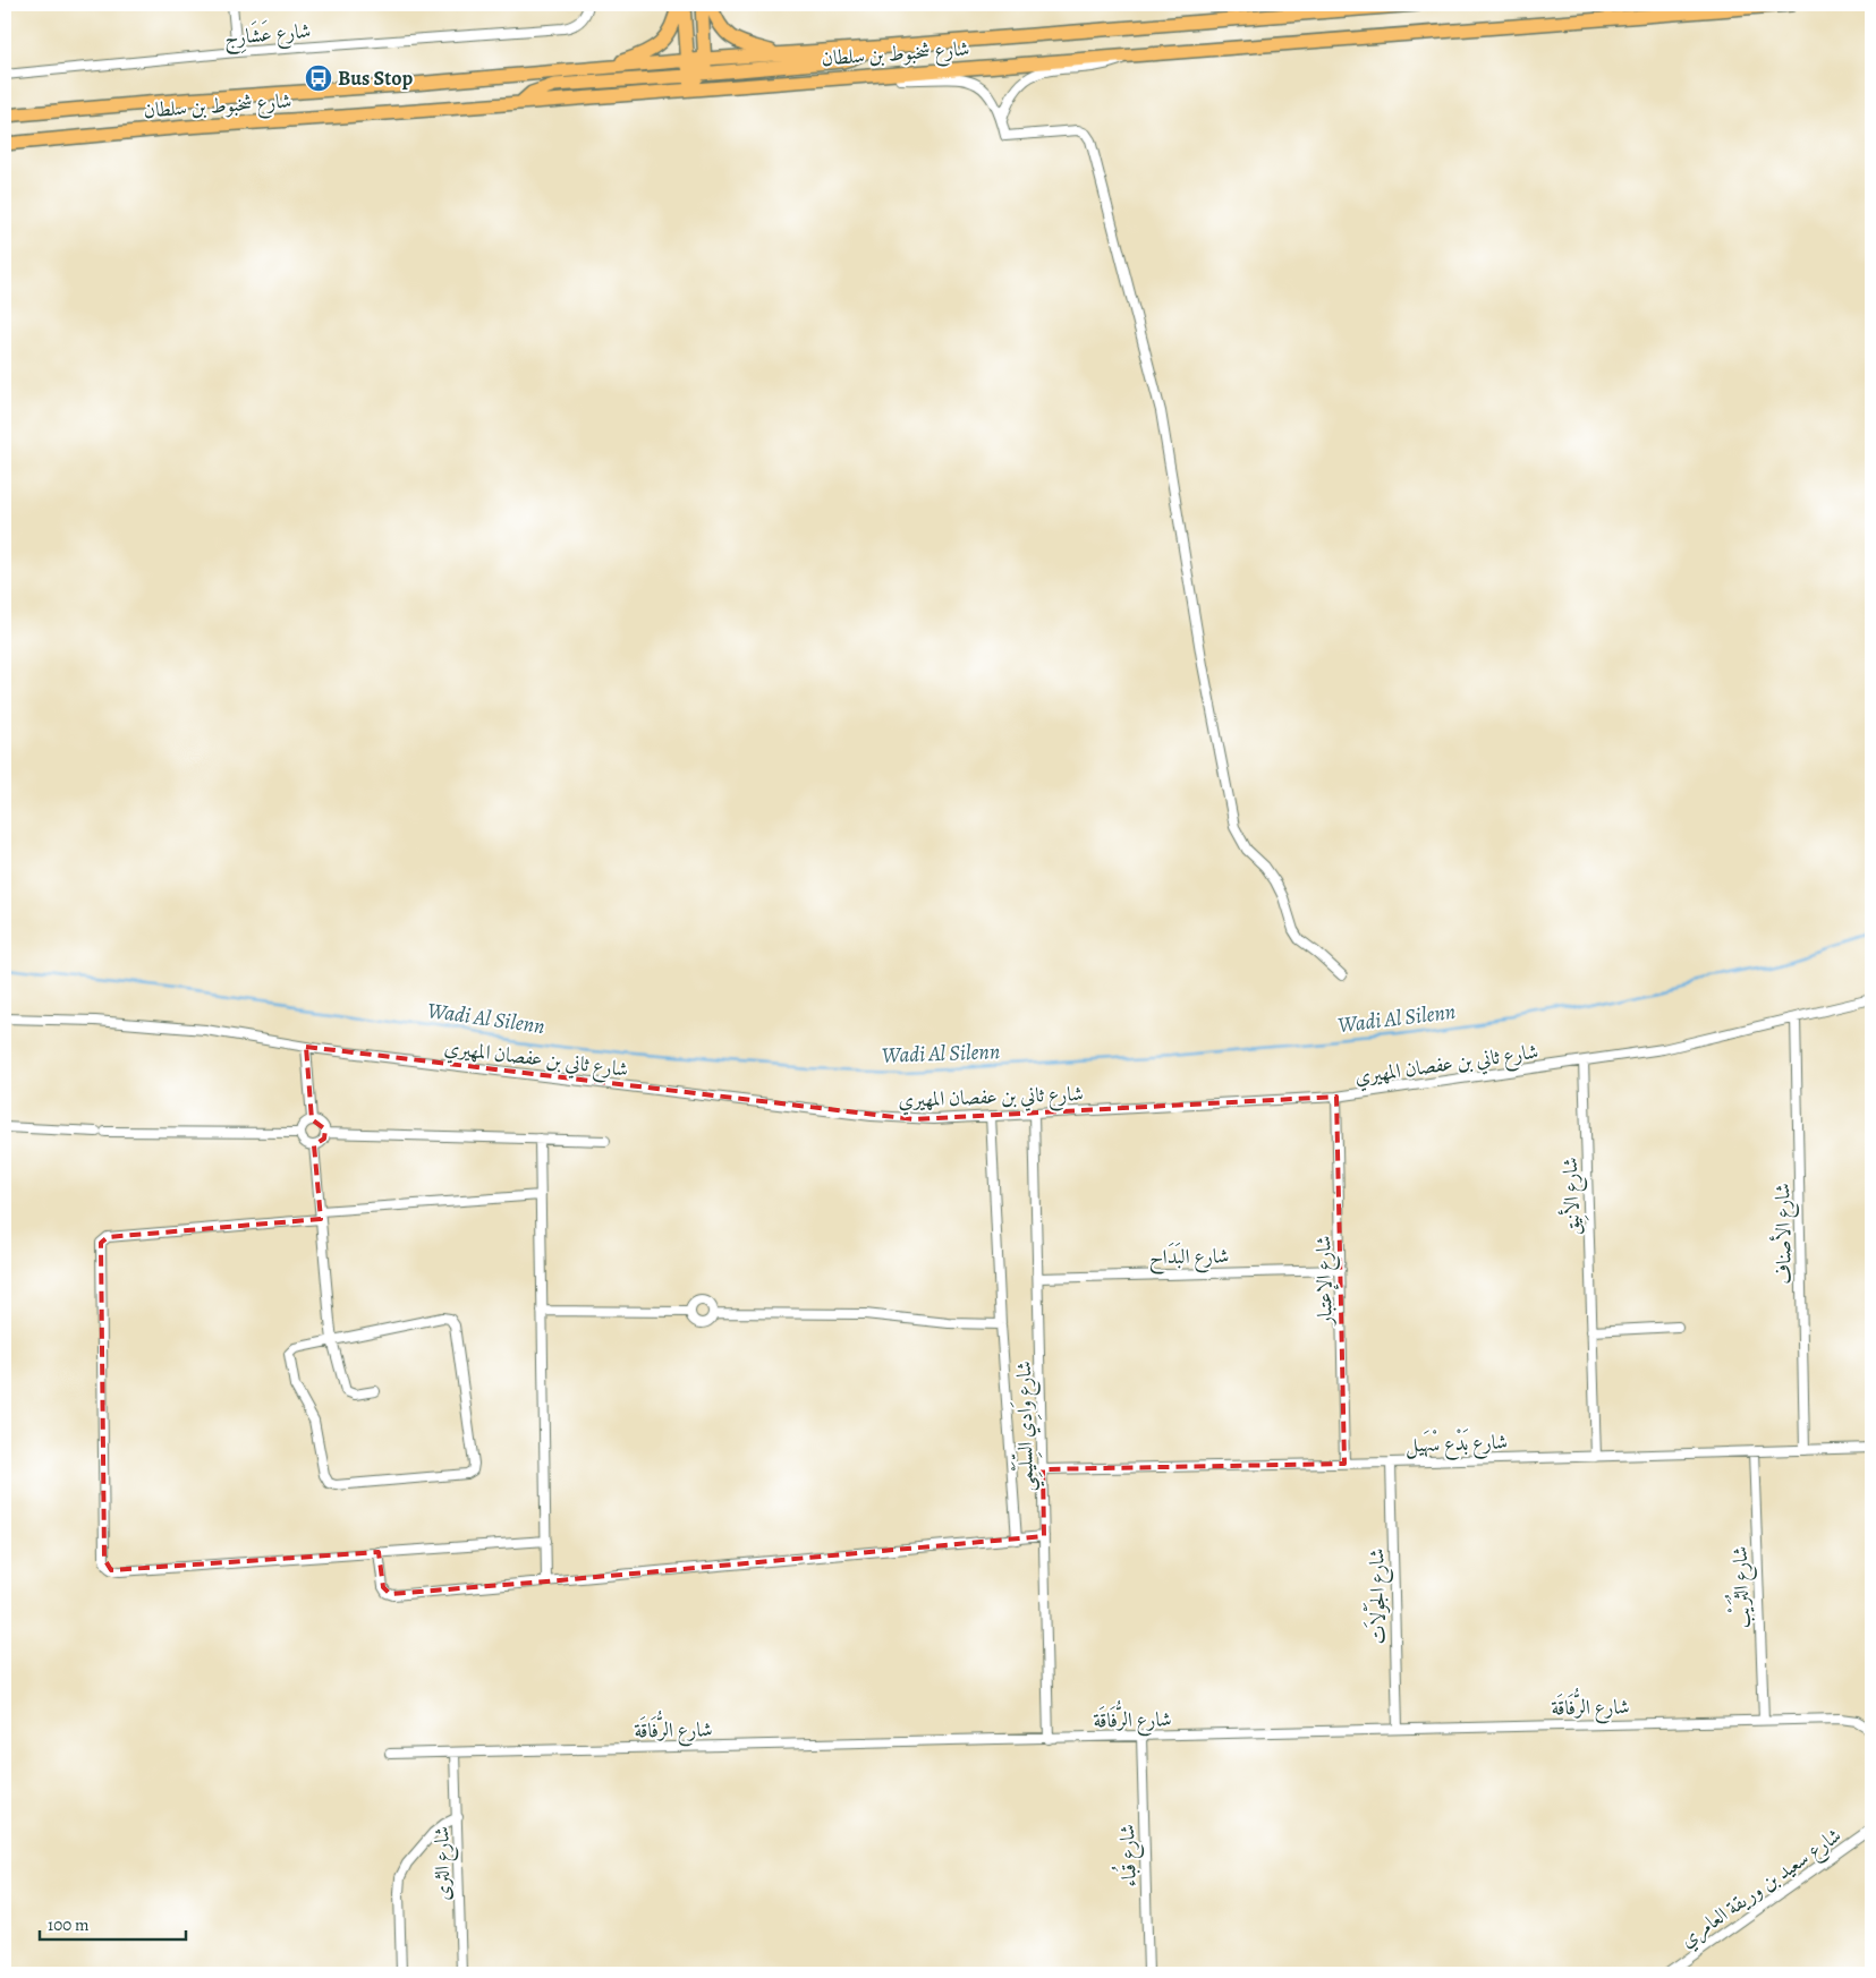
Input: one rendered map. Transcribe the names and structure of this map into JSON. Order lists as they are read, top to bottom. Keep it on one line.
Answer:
{"streets":{"main road":["شارع شخبوط بن سلطان"],"street":["شارع عَشَارِج","شارع ثاني بن عفصان المهيري","شارع الأنِيق","شارع الأصناف","شارع البَدَاح","شارع الإعتبار","شارع وَادِي السِّلَيْمِي","شارع بَدْع سْهَيل","شارع الثُرَيْب","شارع الجَوْلاَت","شارع الرُّفَاقَة","شارع قُباء","شارع الثرى","شارع سعيد بن وريقة العامري"]},"crossings":[["شارع ثاني بن عفصان المهيري","شارع الأنِيق"],["شارع ثاني بن عفصان المهيري","شارع الأصناف"],["شارع ثاني بن عفصان المهيري","شارع الإعتبار"],["شارع ثاني بن عفصان المهيري","شارع وَادِي السِّلَيْمِي"],["شارع الأنِيق","شارع بَدْع سْهَيل"],["شارع الأصناف","شارع بَدْع سْهَيل"],["شارع البَدَاح","شارع الإعتبار"],["شارع البَدَاح","شارع وَادِي السِّلَيْمِي"],["شارع الإعتبار","شارع بَدْع سْهَيل"],["شارع وَادِي السِّلَيْمِي","شارع بَدْع سْهَيل"],["شارع وَادِي السِّلَيْمِي","شارع الرُّفَاقَة"],["شارع بَدْع سْهَيل","شارع الثُرَيْب"],["شارع بَدْع سْهَيل","شارع الجَوْلاَت"],["شارع الثُرَيْب","شارع الرُّفَاقَة"],["شارع الجَوْلاَت","شارع الرُّفَاقَة"],["شارع الرُّفَاقَة","شارع قُباء"],["شارع الرُّفَاقَة","شارع الثرى"]],"water":["Wadi Al Silenn"],"places":{"bus stop":["Bus Stop"]},"scale_bar":"100 m"}
